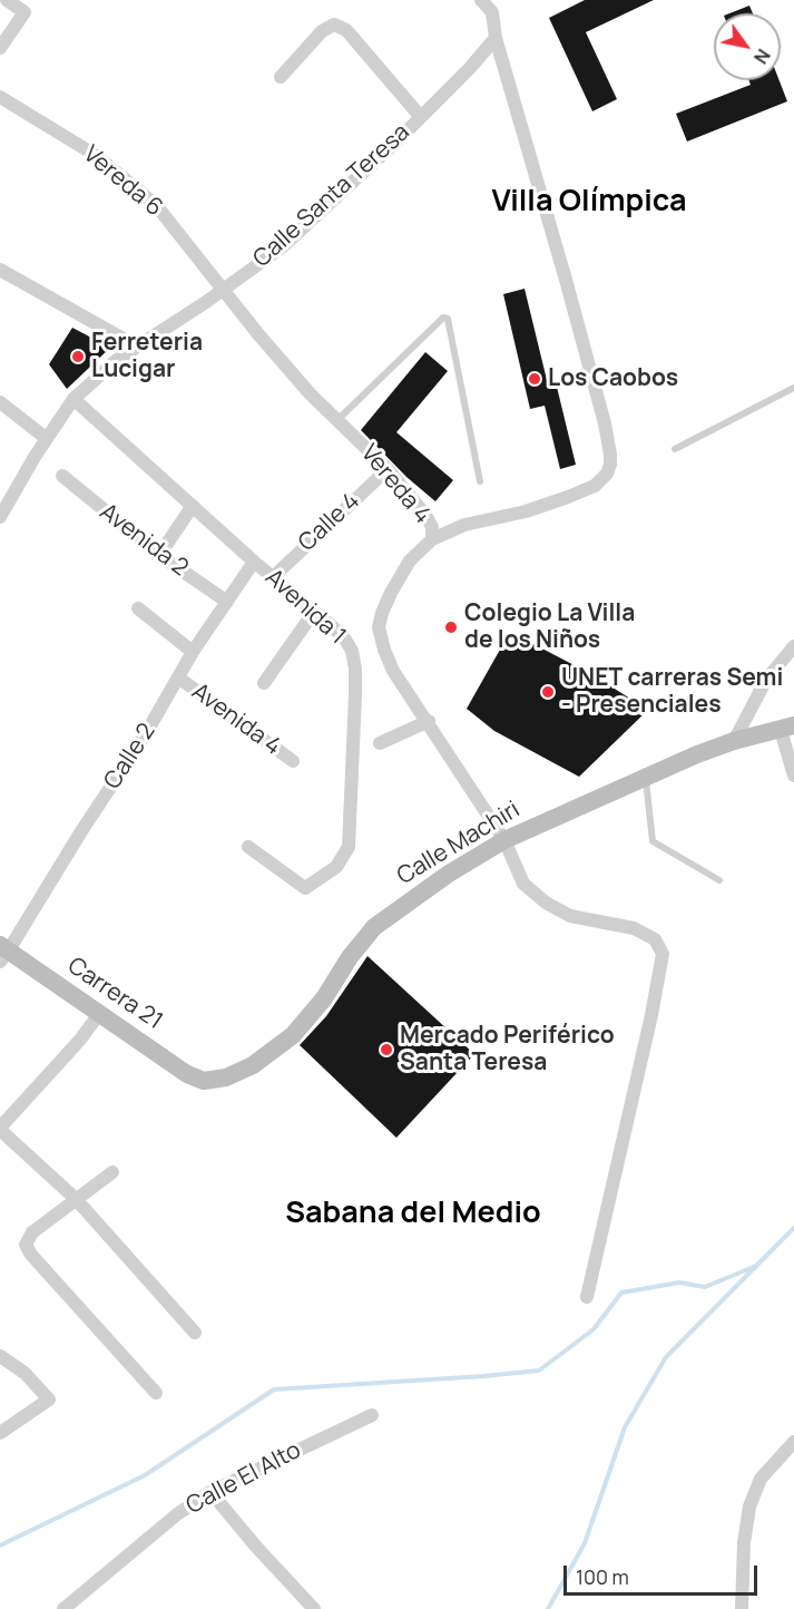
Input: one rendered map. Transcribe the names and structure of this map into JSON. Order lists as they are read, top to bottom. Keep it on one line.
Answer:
{"streets":{"street":["Vereda 6","Calle Santa Teresa","Vereda 4","Calle 4","Avenida 2","Avenida 1","Avenida 4","Calle 2","Calle Machiri","Carrera 21","Calle El Alto"]},"crossings":[["Vereda 6","Calle Santa Teresa"],["Vereda 6","Vereda 4"],["Calle Santa Teresa","Vereda 4"],["Calle Santa Teresa","Avenida 1"],["Vereda 4","Calle 4"],["Vereda 4","Calle Machiri"],["Calle 4","Avenida 1"],["Avenida 2","Calle 2"],["Avenida 1","Calle 2"],["Avenida 4","Calle 2"],["Calle 2","Carrera 21"],["Calle Machiri","Carrera 21"]],"districts":["Villa Olímpica","Sabana del Medio"],"places":["Ferreteria Lucigar","Los Caobos","Colegio La Villa de los Niños","UNET carreras Semi - Presenciales","Mercado Periférico Santa Teresa"],"scale_bar":"100 m","north":"bottom right"}
